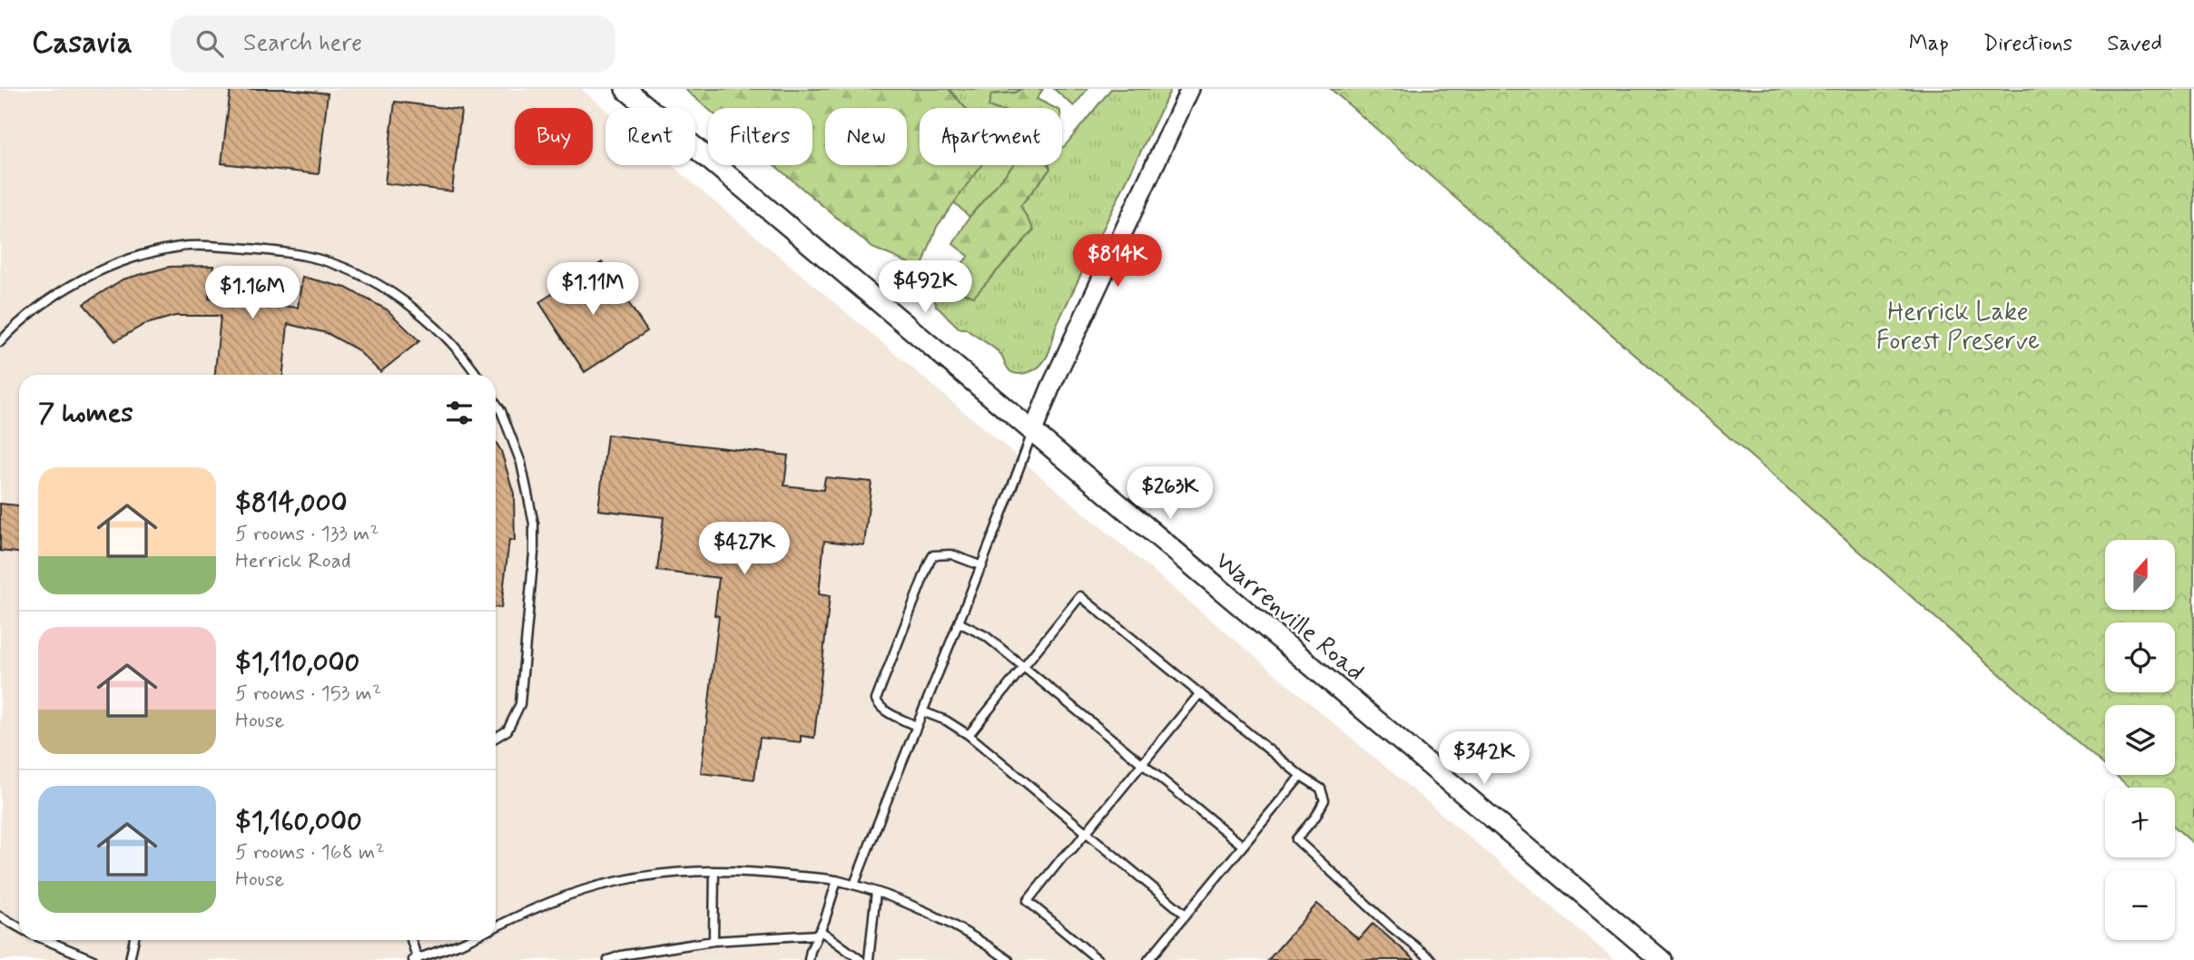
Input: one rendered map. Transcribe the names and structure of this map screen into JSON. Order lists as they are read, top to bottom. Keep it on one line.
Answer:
{"streets":{"main road":["Warrenville Road"]},"parks":["Herrick Lake Forest Preserve"],"north":"top","page":{"header":"Casavia","search":"Search here","nav":["Map","Directions","Saved"],"chip":["Buy","Rent","Filters","New","Apartment"],"price":["$814K","$492K","$1.11M","$1.16M","$263K","$427K","$342K"],"heading":"7 homes","list":[{"name":"$814,000","note":"5 rooms · 133 m² · Herrick Road"},{"name":"$1,110,000","note":"5 rooms · 153 m² · House"},{"name":"$1,160,000","note":"5 rooms · 168 m² · House"}],"map_buttons":["+","−"]}}
